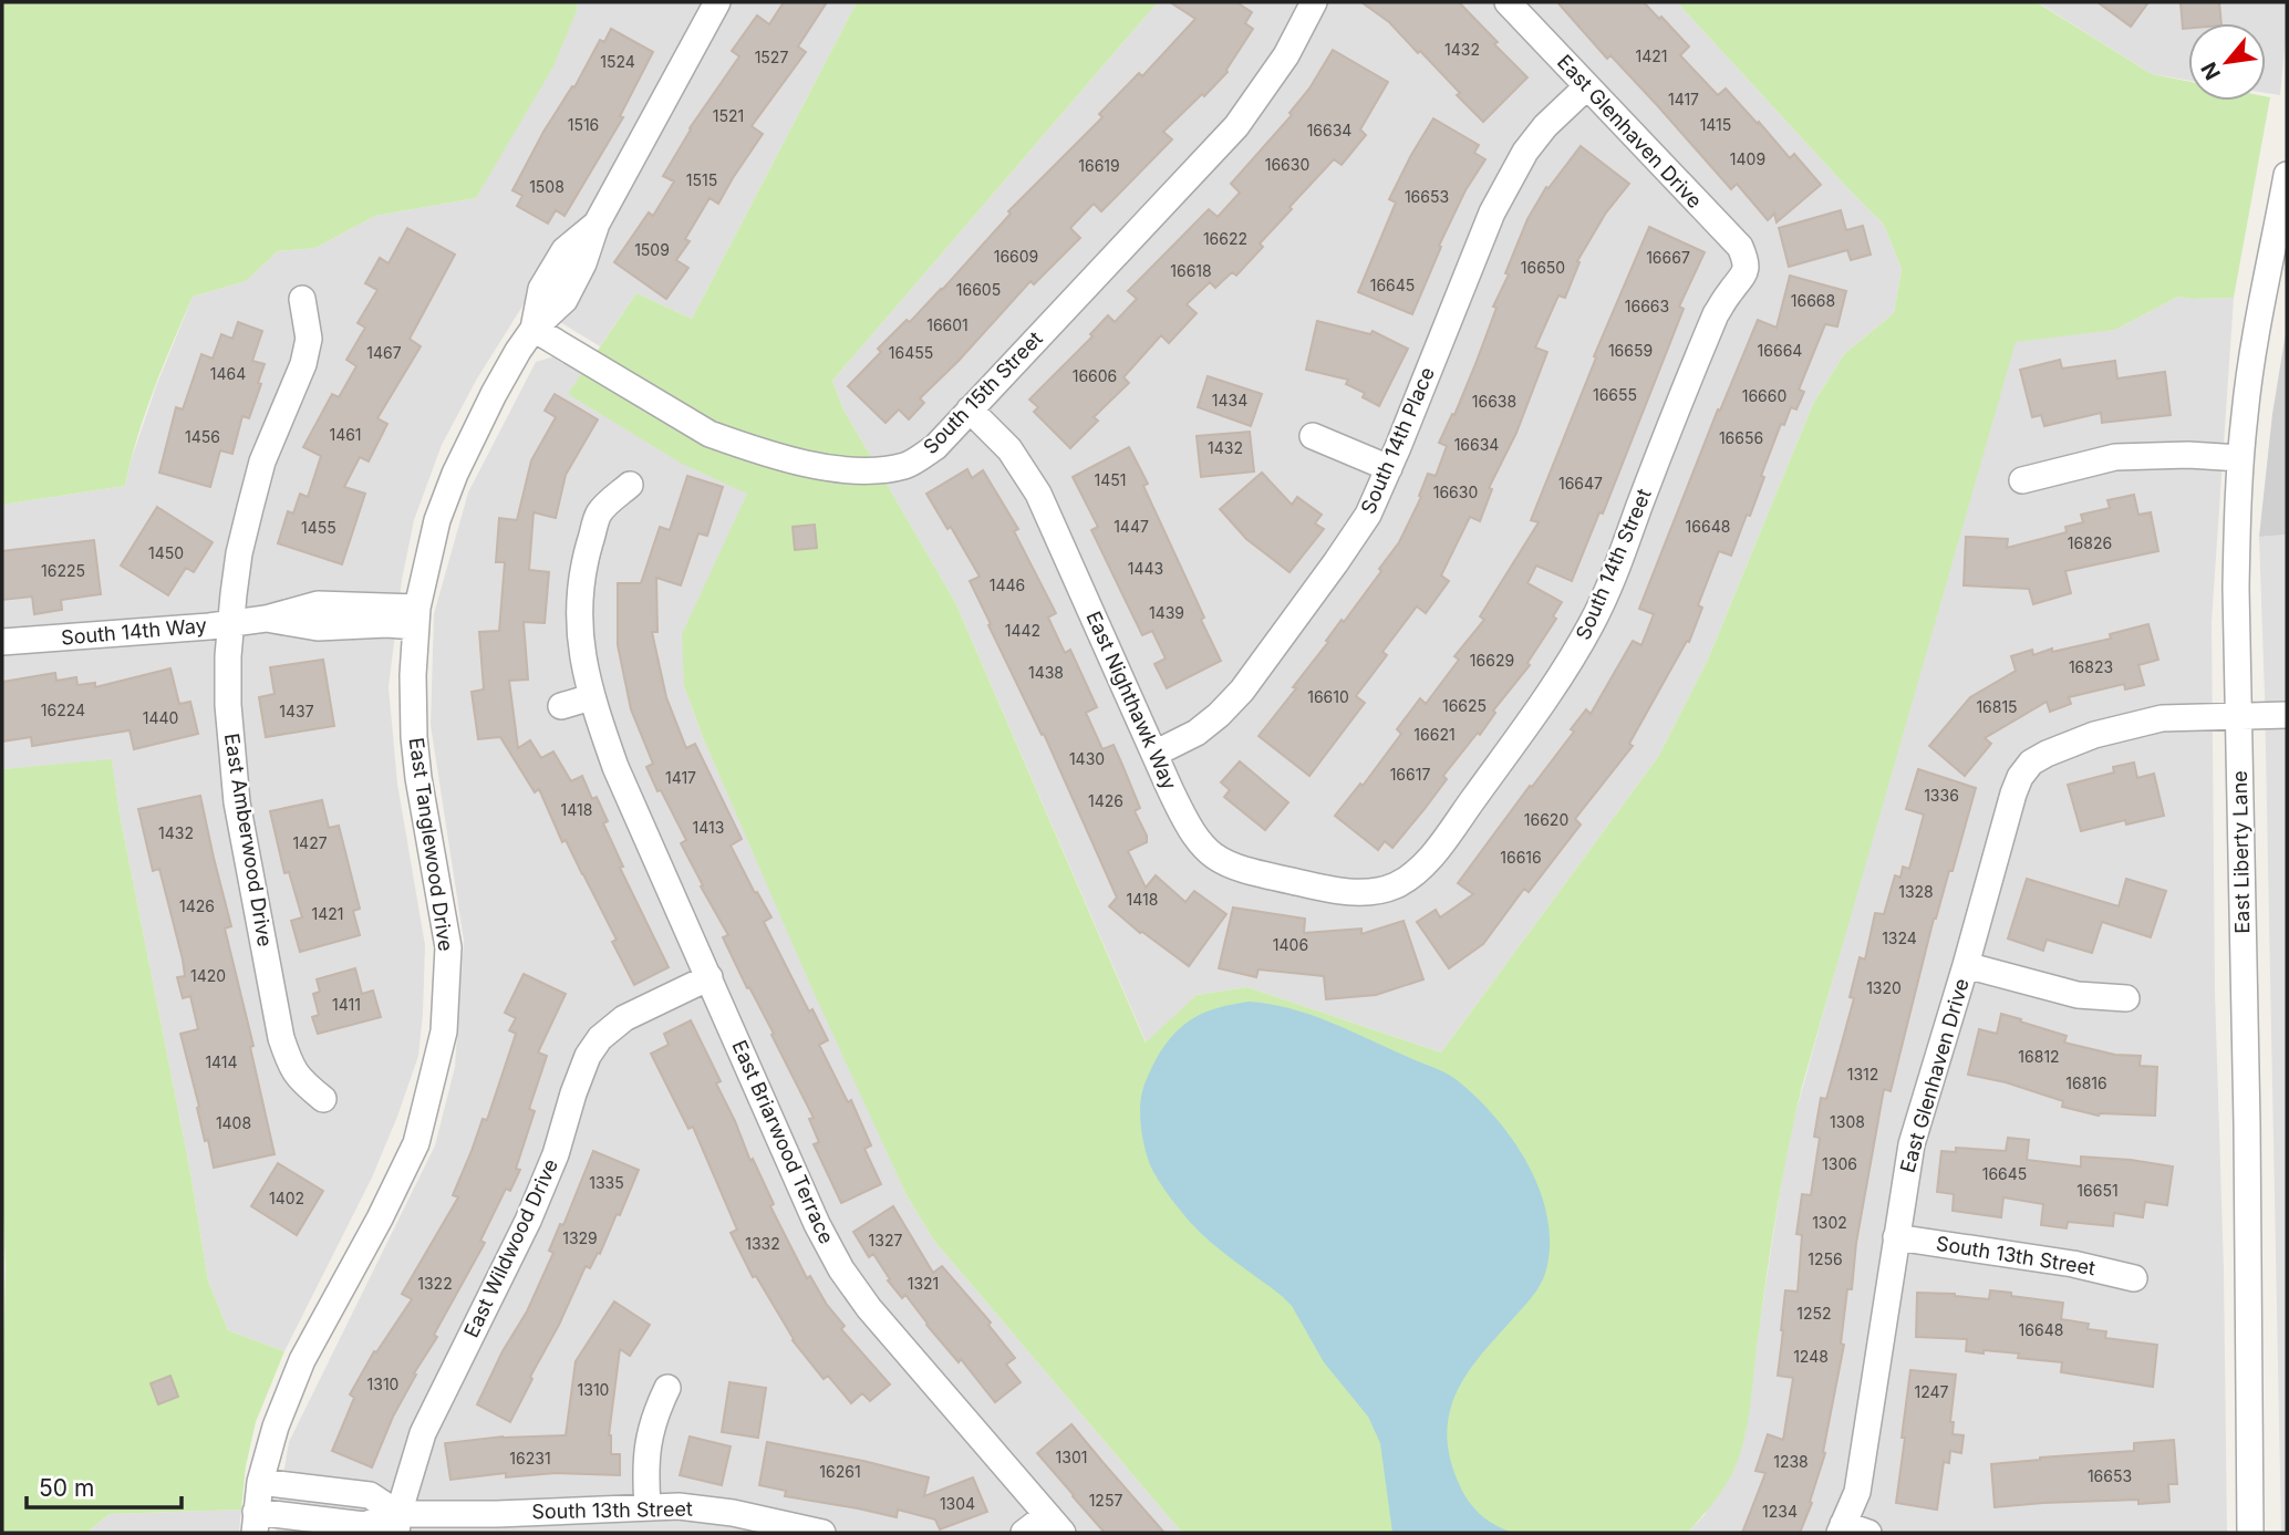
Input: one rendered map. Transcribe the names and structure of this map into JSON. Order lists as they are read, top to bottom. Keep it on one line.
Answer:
{"streets":{"street":["East Glenhaven Drive","South 15th Street","South 14th Place","South 14th Street","South 14th Way","East Nighthawk Way","East Amberwood Drive","East Tanglewood Drive","East Liberty Lane","East Briarwood Terrace","East Wildwood Drive","South 13th Street"]},"crossings":[["East Glenhaven Drive","South 14th Place"],["East Glenhaven Drive","South 14th Street"],["East Glenhaven Drive","East Liberty Lane"],["East Glenhaven Drive","South 13th Street"],["South 15th Street","East Nighthawk Way"],["South 15th Street","East Tanglewood Drive"],["South 14th Place","East Nighthawk Way"],["South 14th Street","East Nighthawk Way"],["South 14th Way","East Amberwood Drive"],["South 14th Way","East Tanglewood Drive"],["East Tanglewood Drive","South 13th Street"],["East Briarwood Terrace","East Wildwood Drive"],["East Wildwood Drive","South 13th Street"]],"house_numbers":["1432","1421","1527","1524","1417","1521","1516","1415","16634","1409","16630","16619","1515","1508","16653","16622","1509","16609","16667","16650","16618","16645","16605","16668","16663","16601","16659","16664","1467","16455","1464","16606","16655","16660","1434","16638","1461","1456","16656","16634","1432","1451","16647","16630","1447","16648","1455","16826","1450","1443","16225","1446","1439","1442","16629","16823","1438","16610","16625","16815","16224","1437","1440","16621","1430","16617","1417","1336","1426","1418","16620","1413","1432","1427","16616","1328","1418","1426","1421","1324","1406","1420","1320","1411","16812","1414","1312","16816","1308","1408","1306","16645","1335","16651","1402","1302","1329","1327","1332","1256","1322","1321","1252","16648","1248","1310","1310","1247","1301","16231","1238","16261","16653","1257","1304","1234"],"scale_bar":"50 m","north":"bottom left"}
